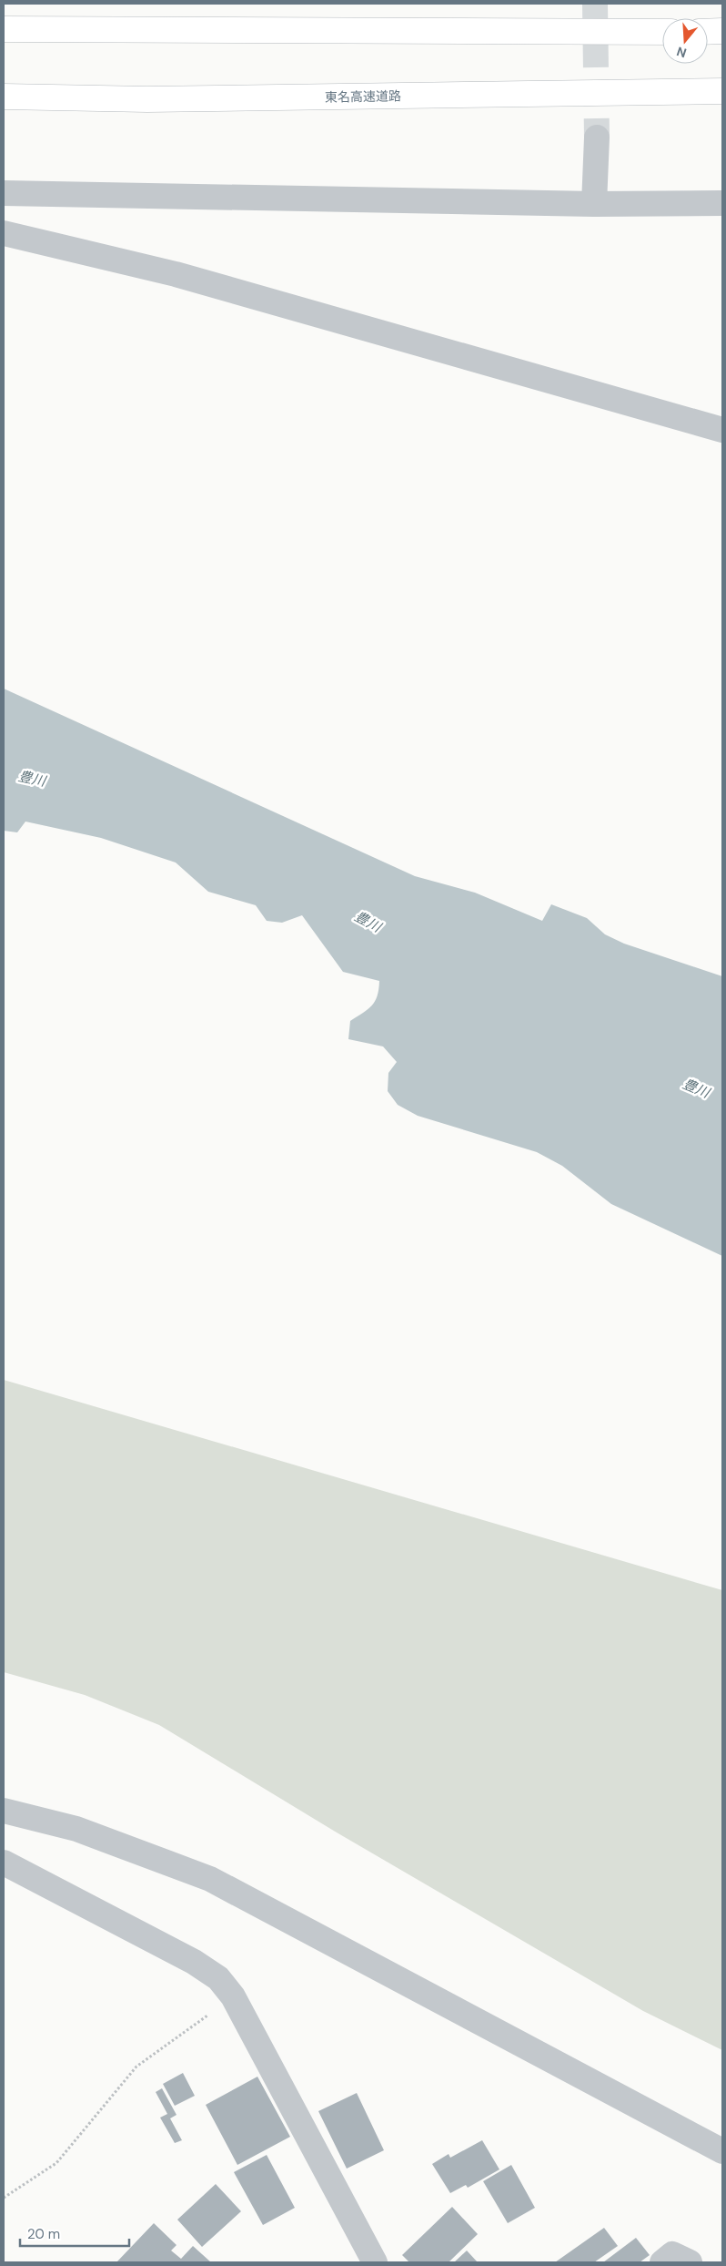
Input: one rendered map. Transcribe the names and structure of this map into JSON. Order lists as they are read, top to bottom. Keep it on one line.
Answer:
{"streets":{"highway":["東名高速道路"]},"water":["豊川"],"scale_bar":"20 m","north":"bottom"}
